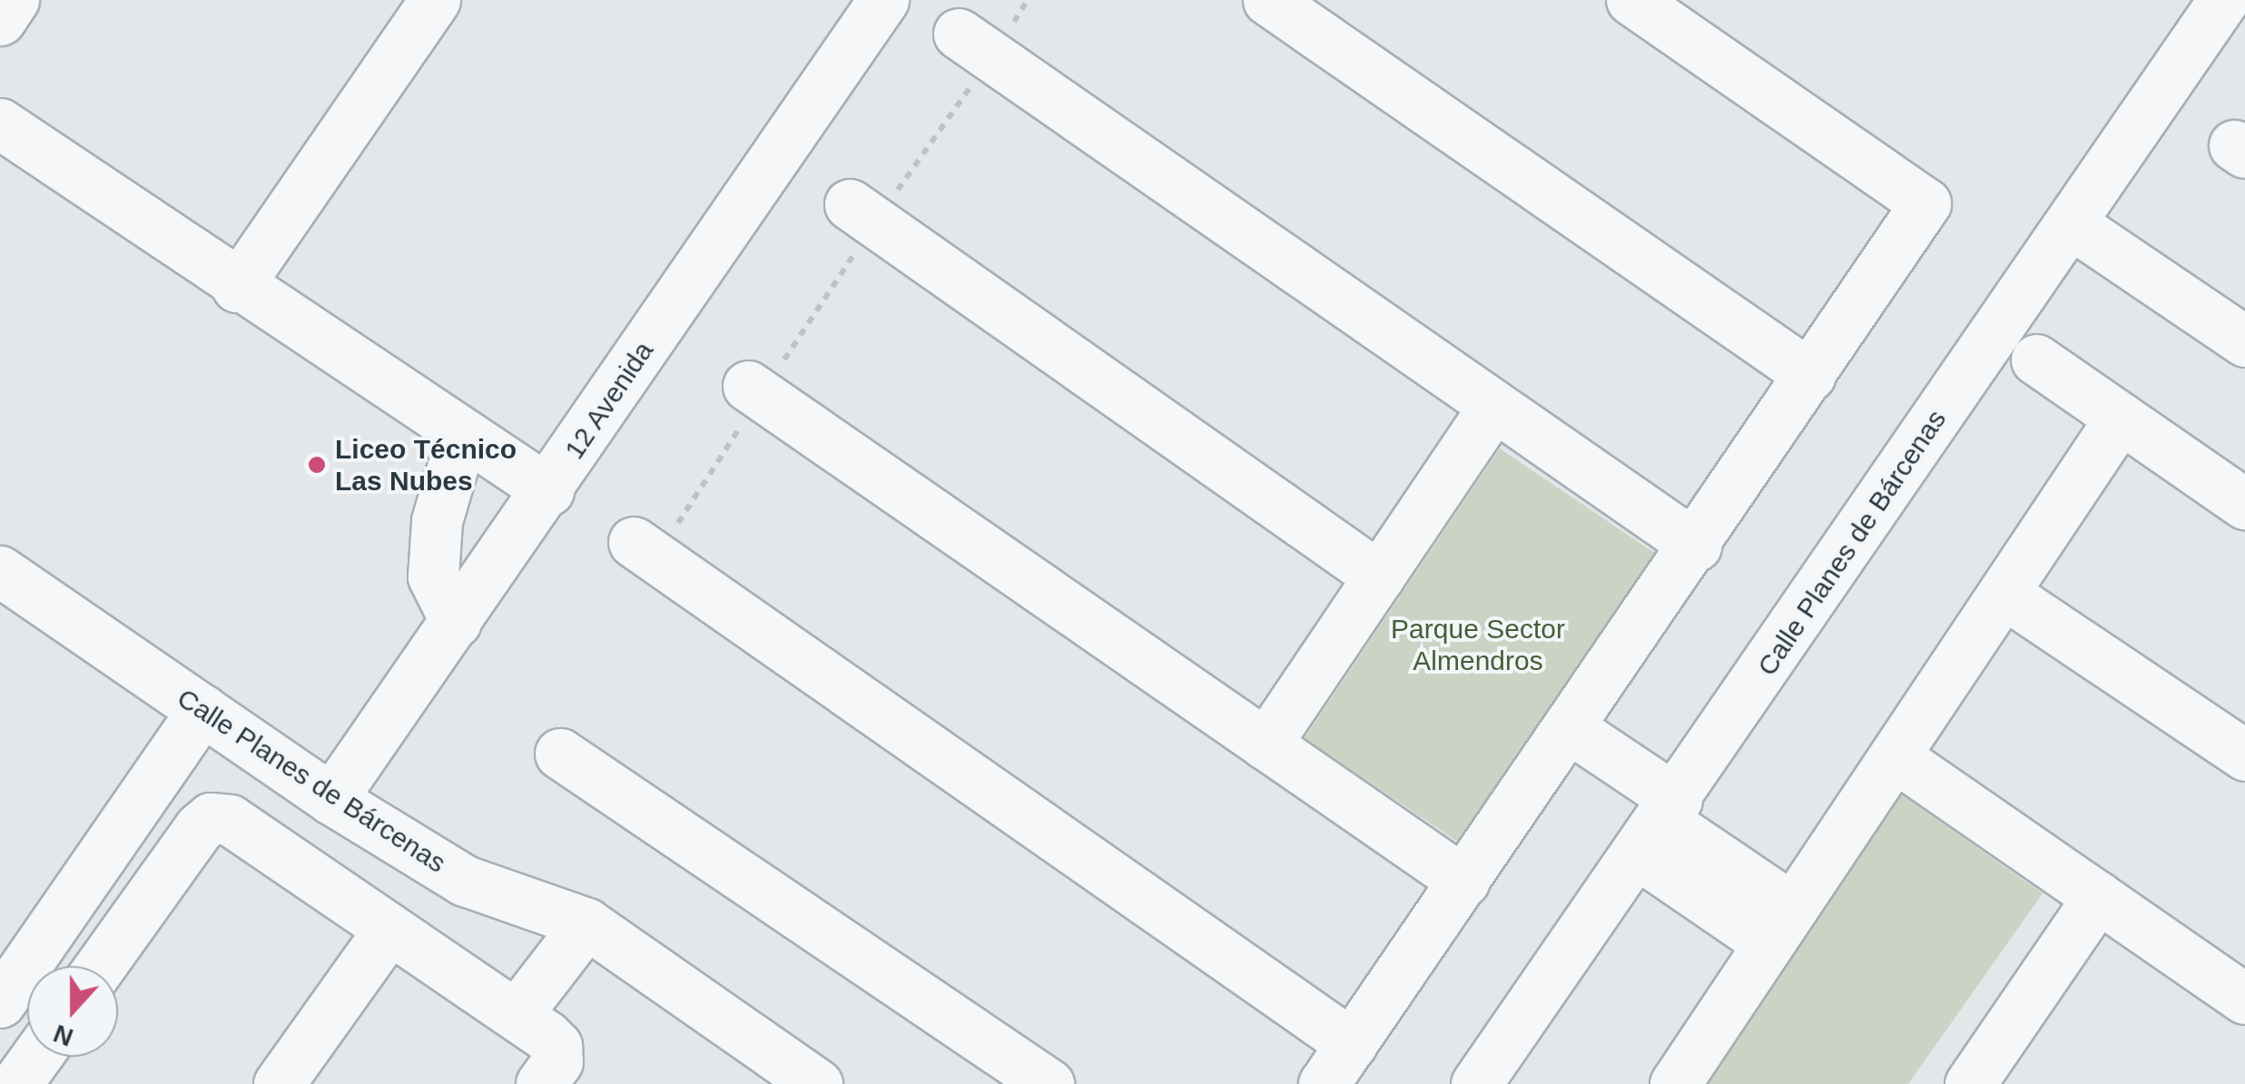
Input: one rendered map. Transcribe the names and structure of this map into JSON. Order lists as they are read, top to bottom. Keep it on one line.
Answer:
{"streets":{"street":["12 Avenida","Calle Planes de Bárcenas"]},"crossings":[["12 Avenida","Calle Planes de Bárcenas"]],"parks":["Parque Sector Almendros"],"places":["Liceo Técnico Las Nubes"],"north":"bottom"}
